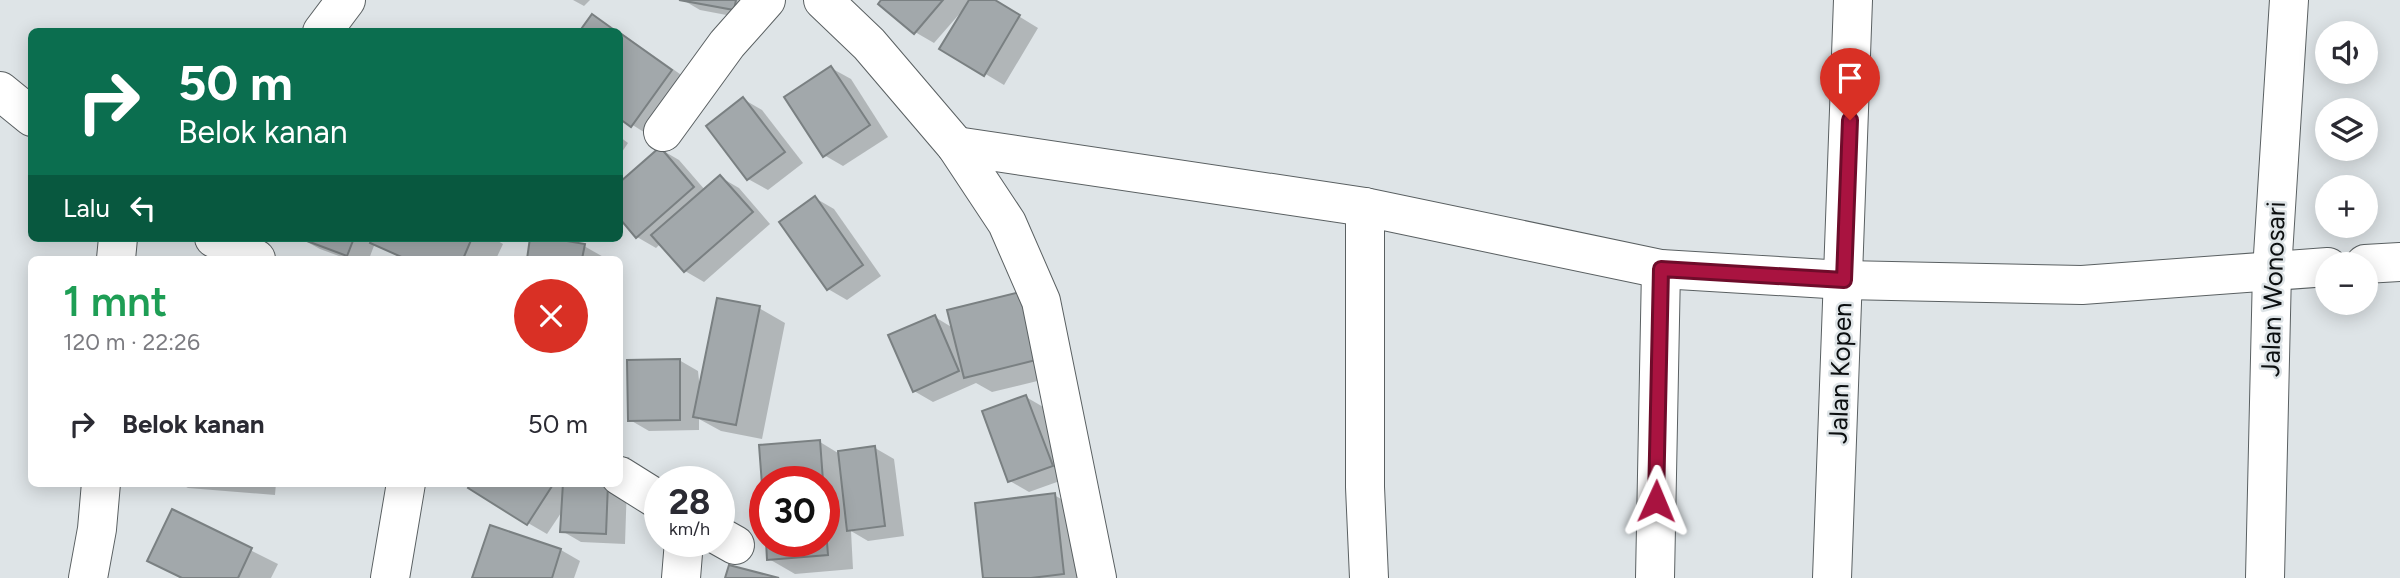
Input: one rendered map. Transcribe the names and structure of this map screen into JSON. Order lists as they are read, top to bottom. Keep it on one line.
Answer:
{"streets":{"street":["Jalan Wonosari","Jalan Kopen"]},"page":{"map_buttons":["+","−"],"turn":["50 m","Belok kanan"],"then":"Lalu","heading":["1 mnt","120 m · 22:26"],"list":[{"name":"Belok kanan","value":"50 m"}],"speed":"28 km/h","limit":"30"}}
